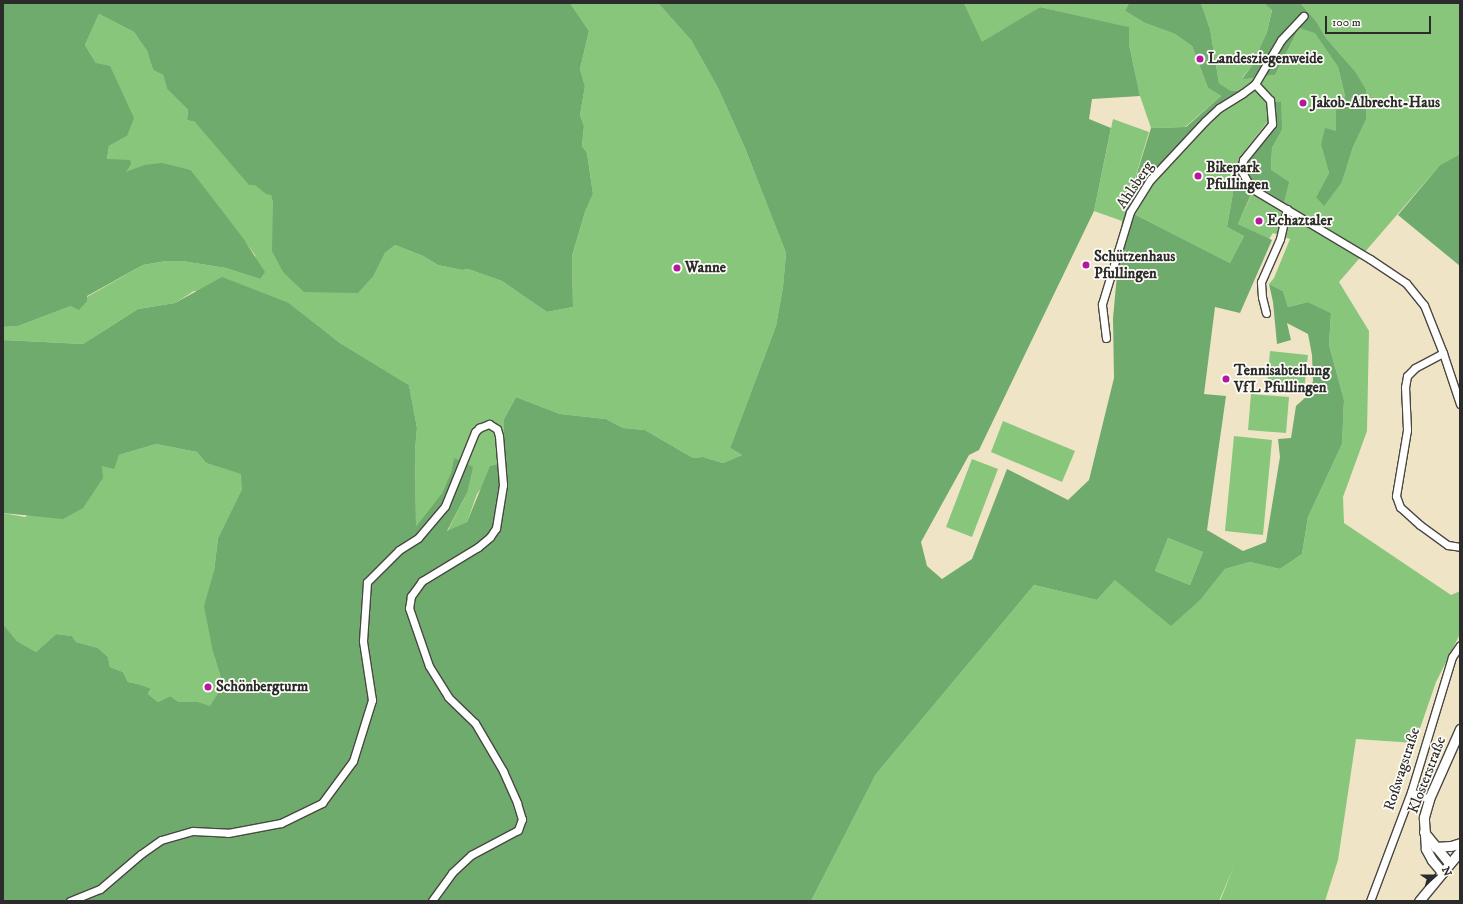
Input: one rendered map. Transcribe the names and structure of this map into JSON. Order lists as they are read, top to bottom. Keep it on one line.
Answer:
{"streets":{"main road":["Klosterstraße"],"street":["Ahlsberg","Roßwagstraße"]},"places":["Landesziegenweide","Jakob-Albrecht-Haus","Bikepark Pfullingen","Echaztaler","Schützenhaus Pfullingen","Wanne","Tennisabteilung VfL Pfullingen","Schönbergturm"],"scale_bar":"100 m","north":"right"}
